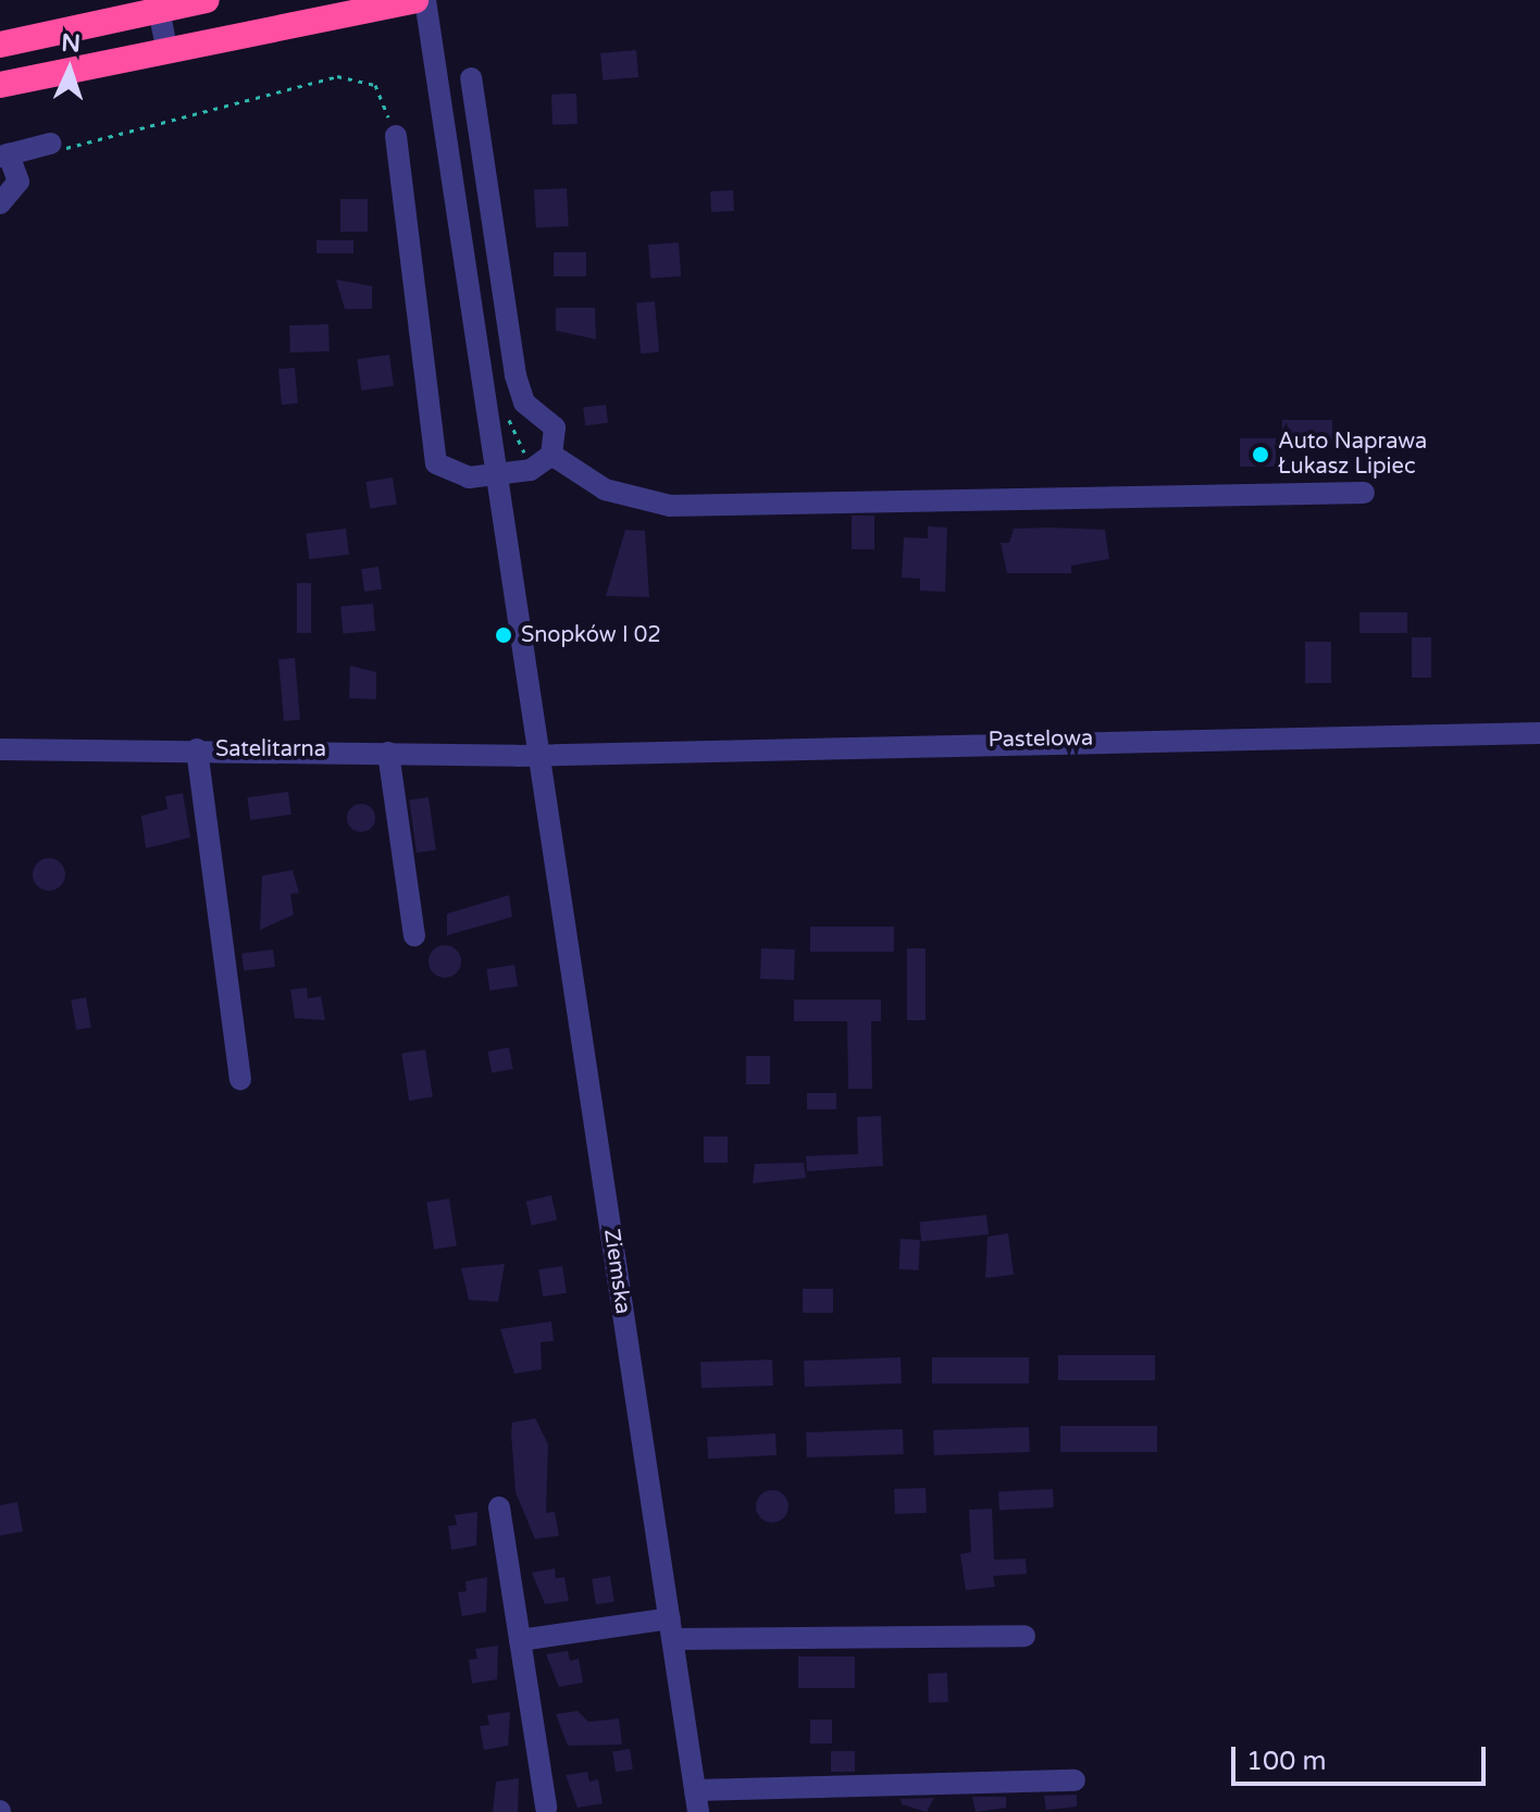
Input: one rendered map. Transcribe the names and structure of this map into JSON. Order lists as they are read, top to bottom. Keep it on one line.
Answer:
{"streets":{"street":["Pastelowa","Satelitarna","Ziemska"]},"crossings":[["Pastelowa","Satelitarna"],["Pastelowa","Ziemska"],["Satelitarna","Ziemska"]],"places":["Auto Naprawa Łukasz Lipiec","Snopków I 02"],"scale_bar":"100 m","north":"top"}
